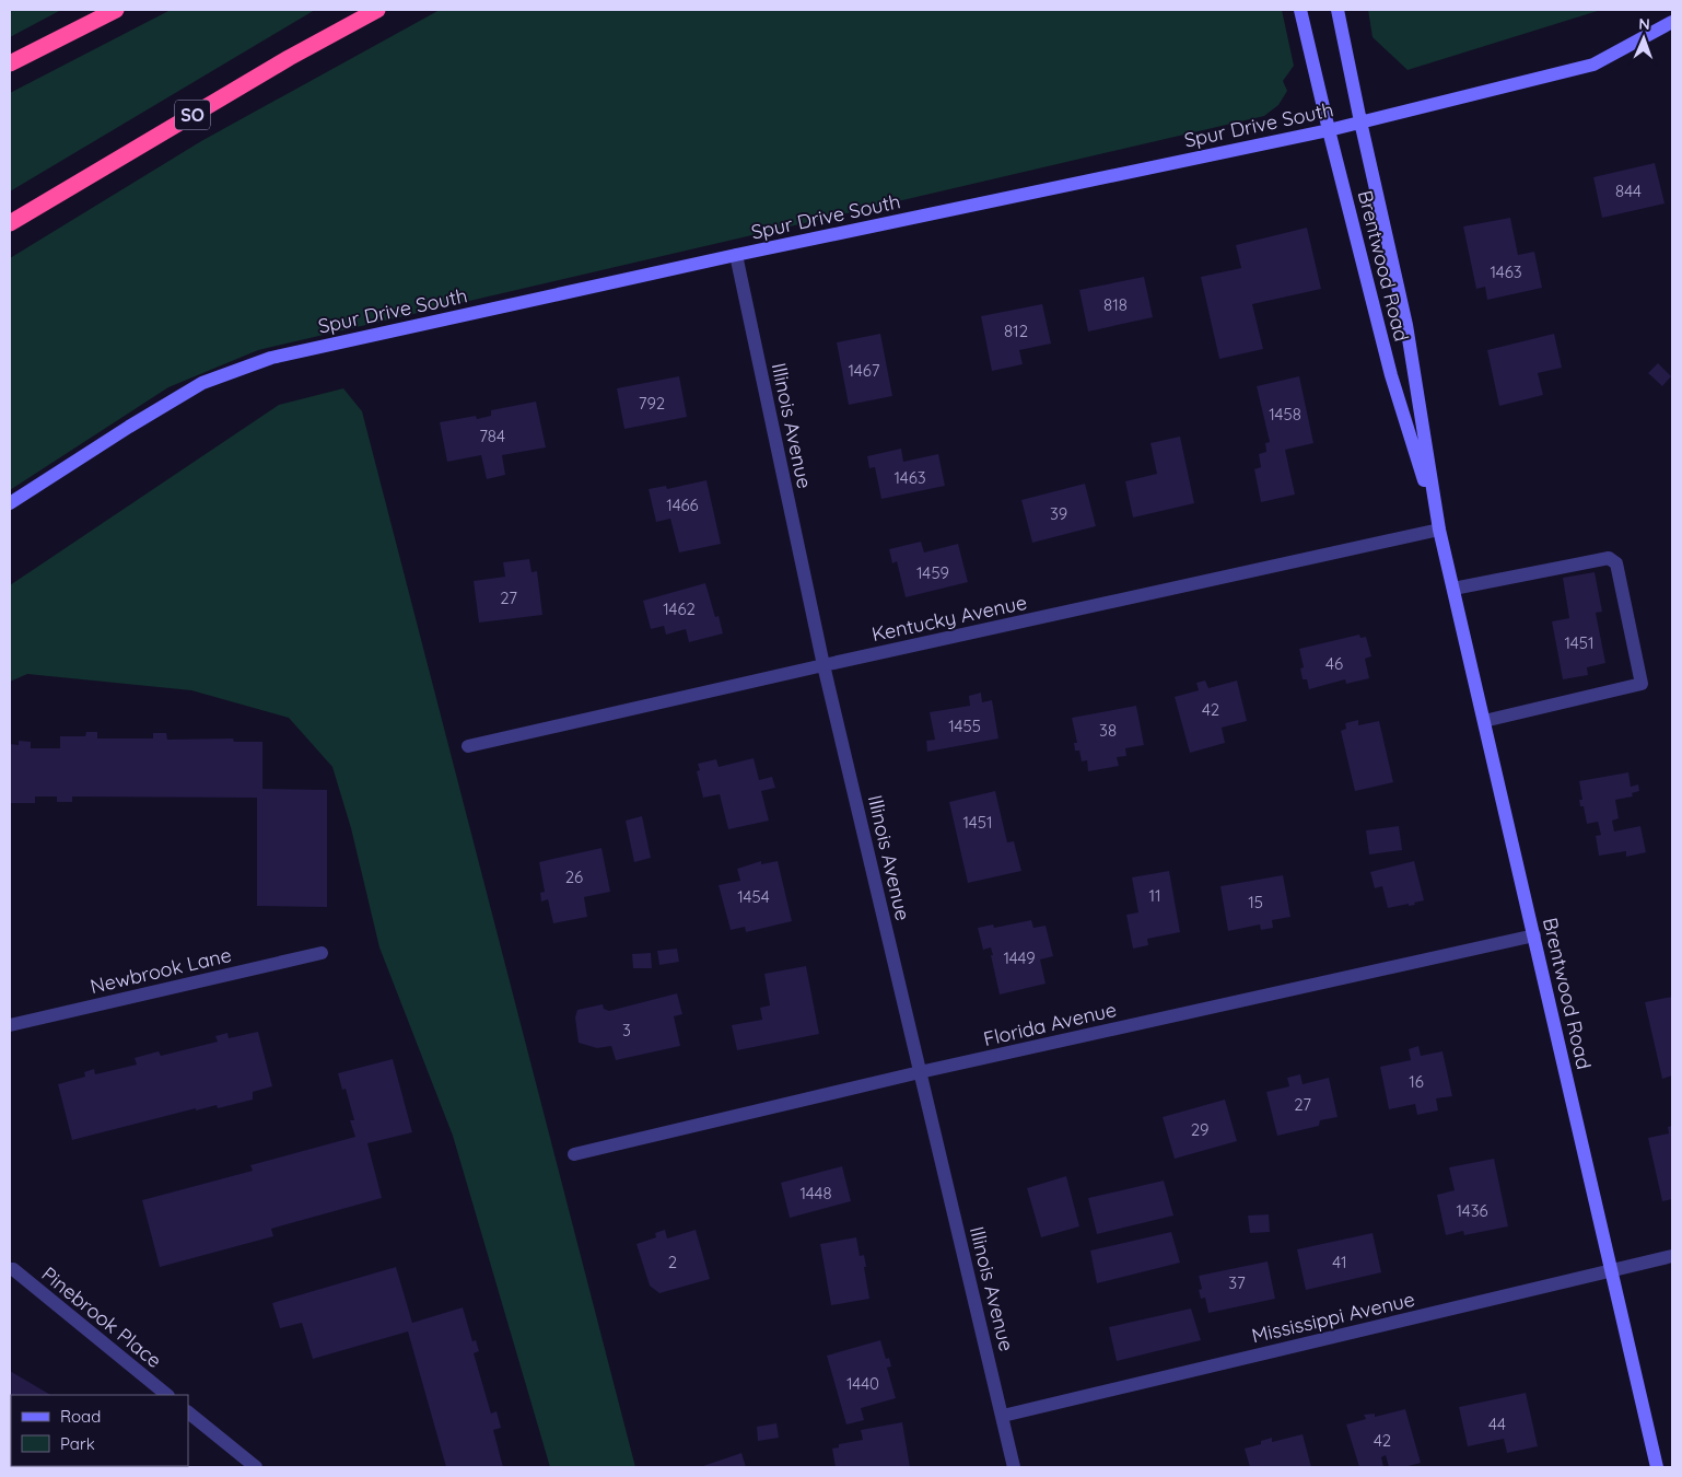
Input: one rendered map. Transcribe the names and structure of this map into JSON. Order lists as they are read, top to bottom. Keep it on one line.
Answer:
{"streets":{"highway":["SO"],"street":["Spur Drive South","Brentwood Road","Illinois Avenue","Kentucky Avenue","Newbrook Lane","Florida Avenue","Pinebrook Place","Mississippi Avenue"]},"crossings":[["Spur Drive South","Brentwood Road"],["Spur Drive South","Illinois Avenue"],["Brentwood Road","Kentucky Avenue"],["Brentwood Road","Florida Avenue"],["Brentwood Road","Mississippi Avenue"],["Illinois Avenue","Kentucky Avenue"],["Illinois Avenue","Florida Avenue"],["Illinois Avenue","Mississippi Avenue"]],"house_numbers":["844","1463","818","812","1467","792","1458","784","1463","1466","39","1459","27","1462","1451","46","42","1455","38","1451","26","11","1454","15","1449","3","16","27","29","1448","1436","2","41","37","1440","44","42"],"legend":["Road","Park"],"north":"top"}
